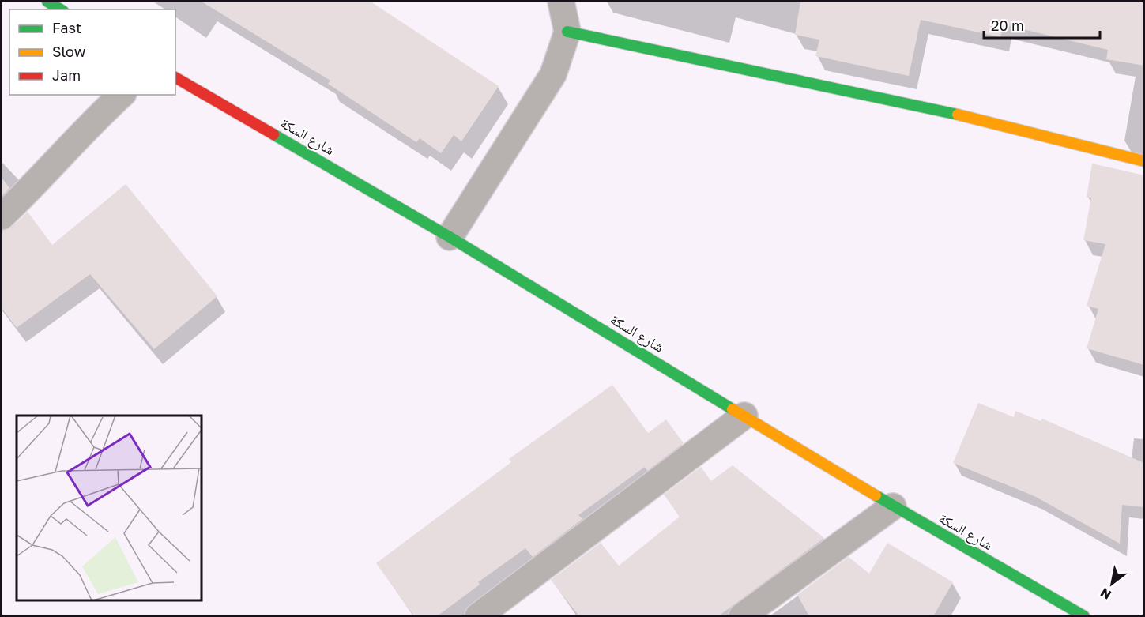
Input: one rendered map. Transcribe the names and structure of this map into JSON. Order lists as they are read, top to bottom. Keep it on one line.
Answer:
{"streets":{"street":["شارع السكة"]},"legend":["Fast","Slow","Jam"],"scale_bar":"20 m","north":"bottom left"}
